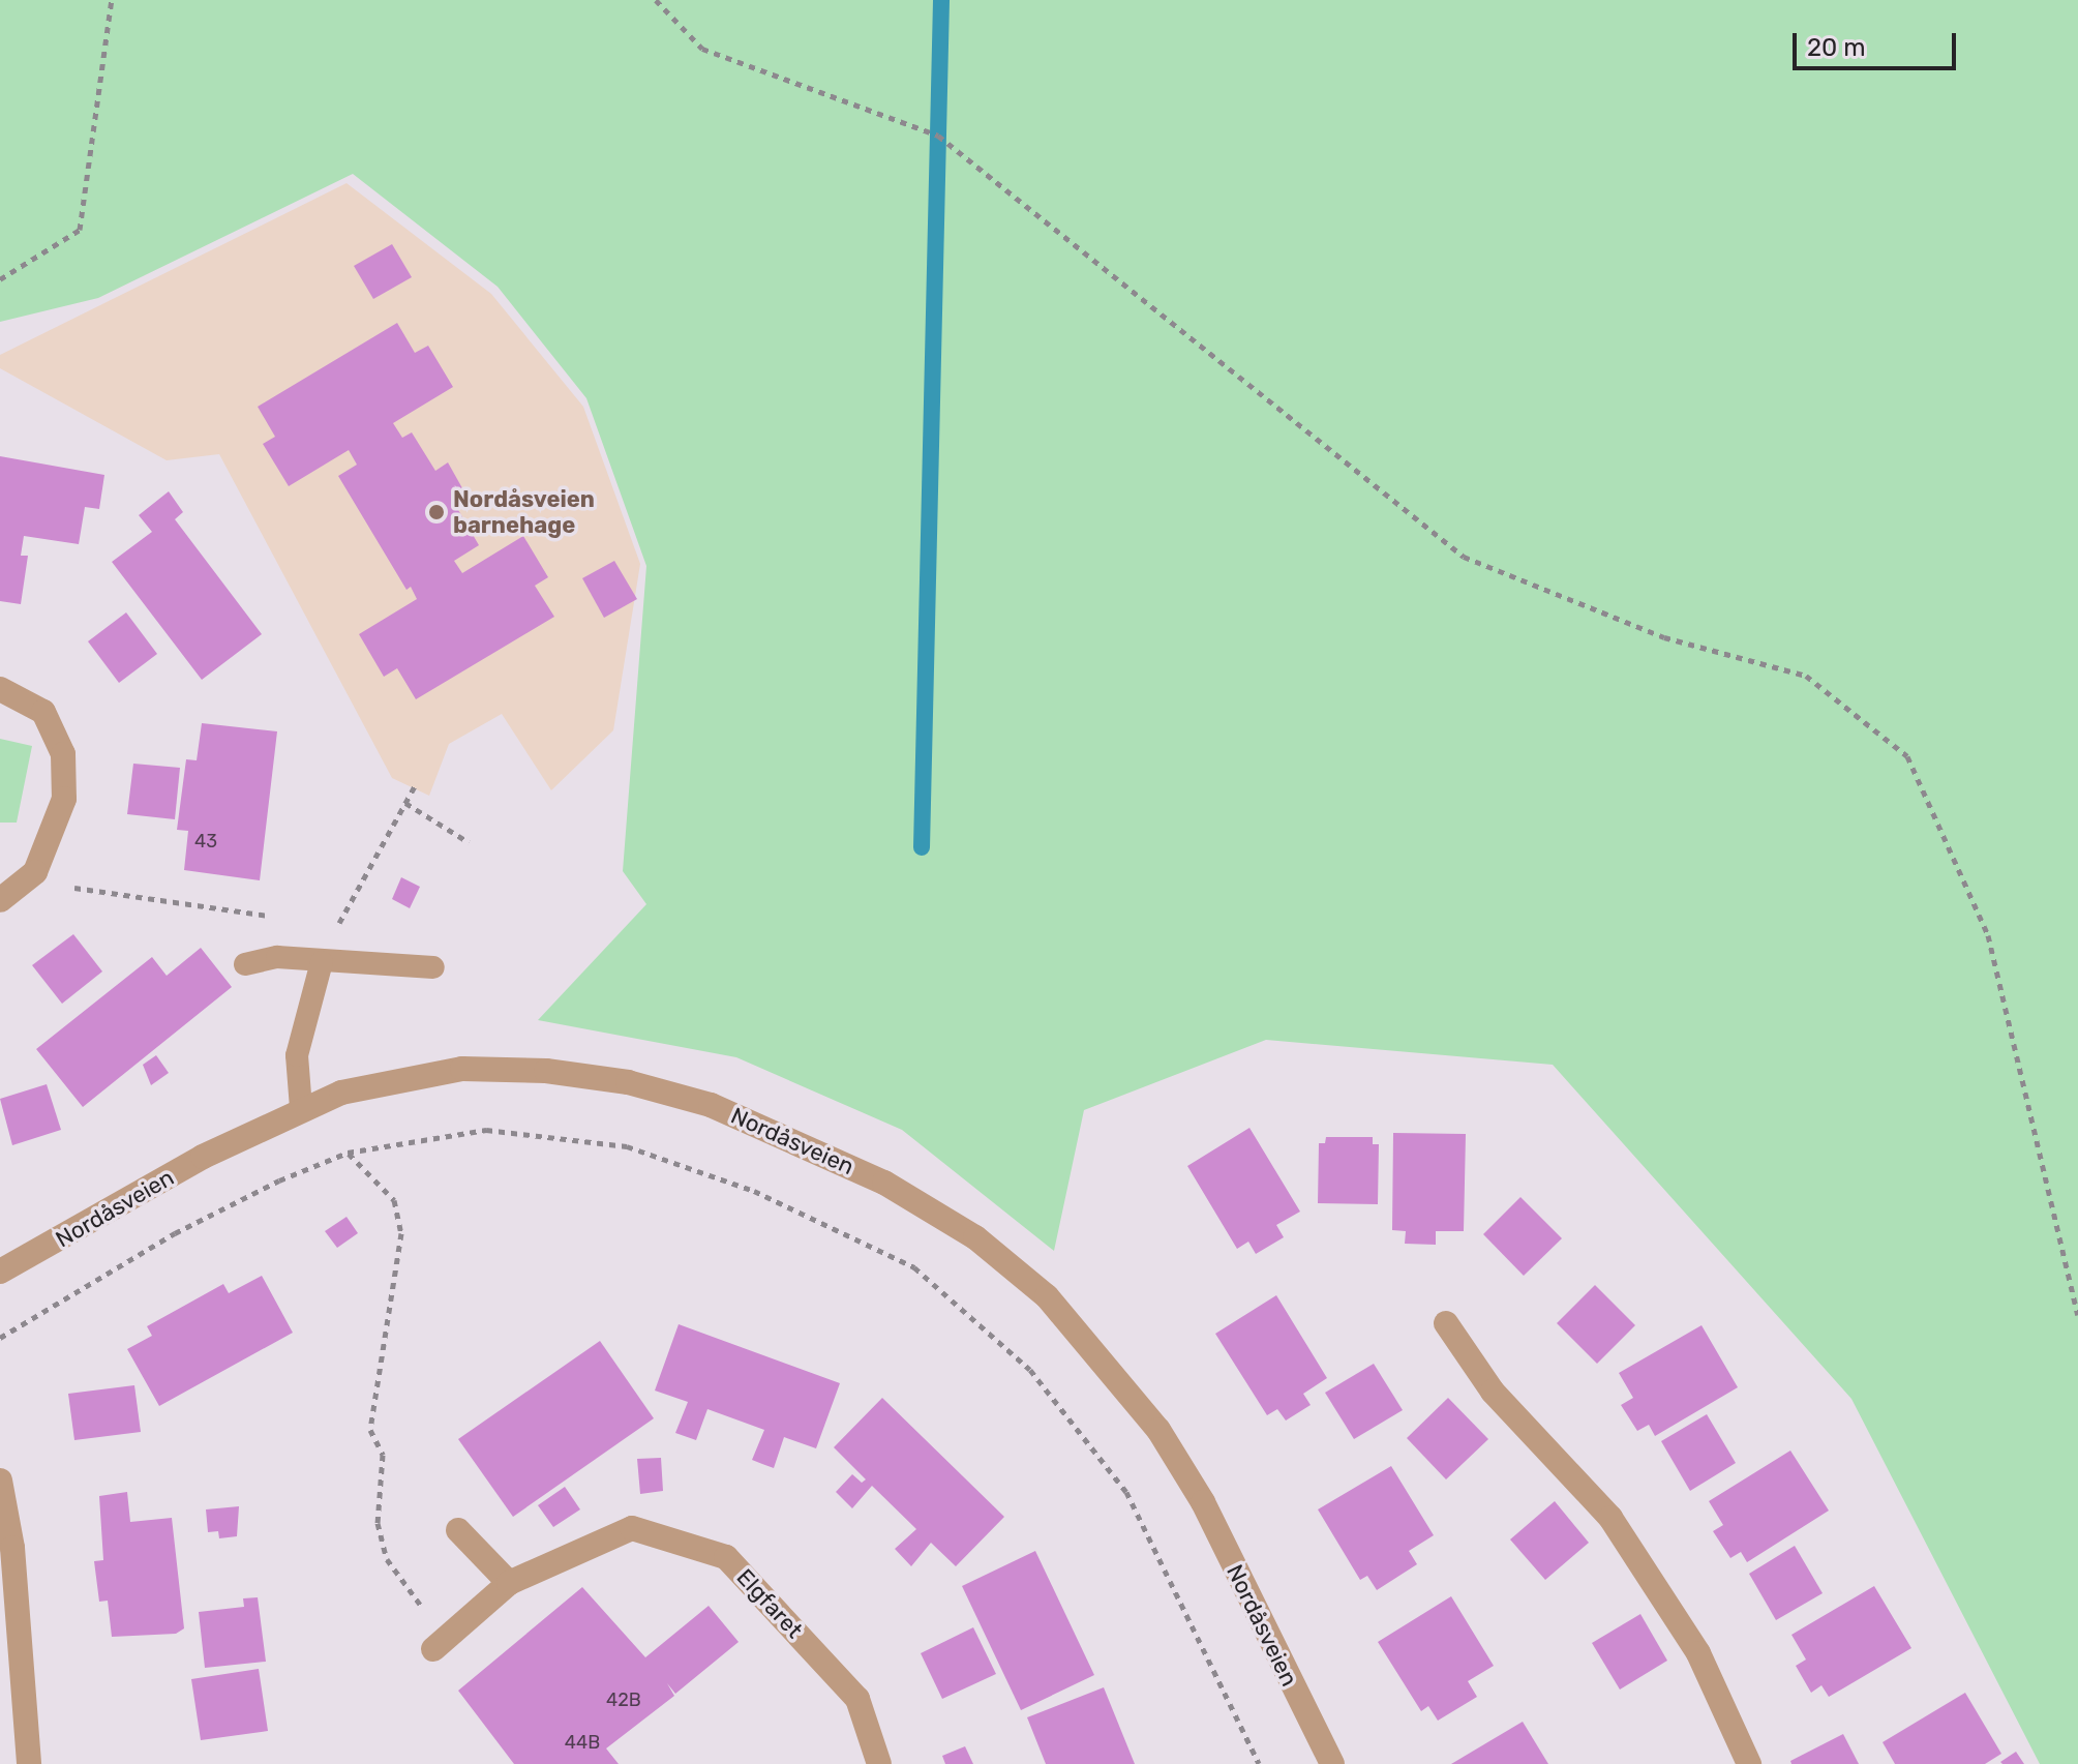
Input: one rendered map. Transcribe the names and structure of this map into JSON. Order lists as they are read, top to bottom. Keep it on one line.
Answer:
{"streets":{"street":["Nordåsveien","Elgfaret"]},"places":["Nordåsveien barnehage"],"house_numbers":["43","42B","44B"],"scale_bar":"20 m"}
